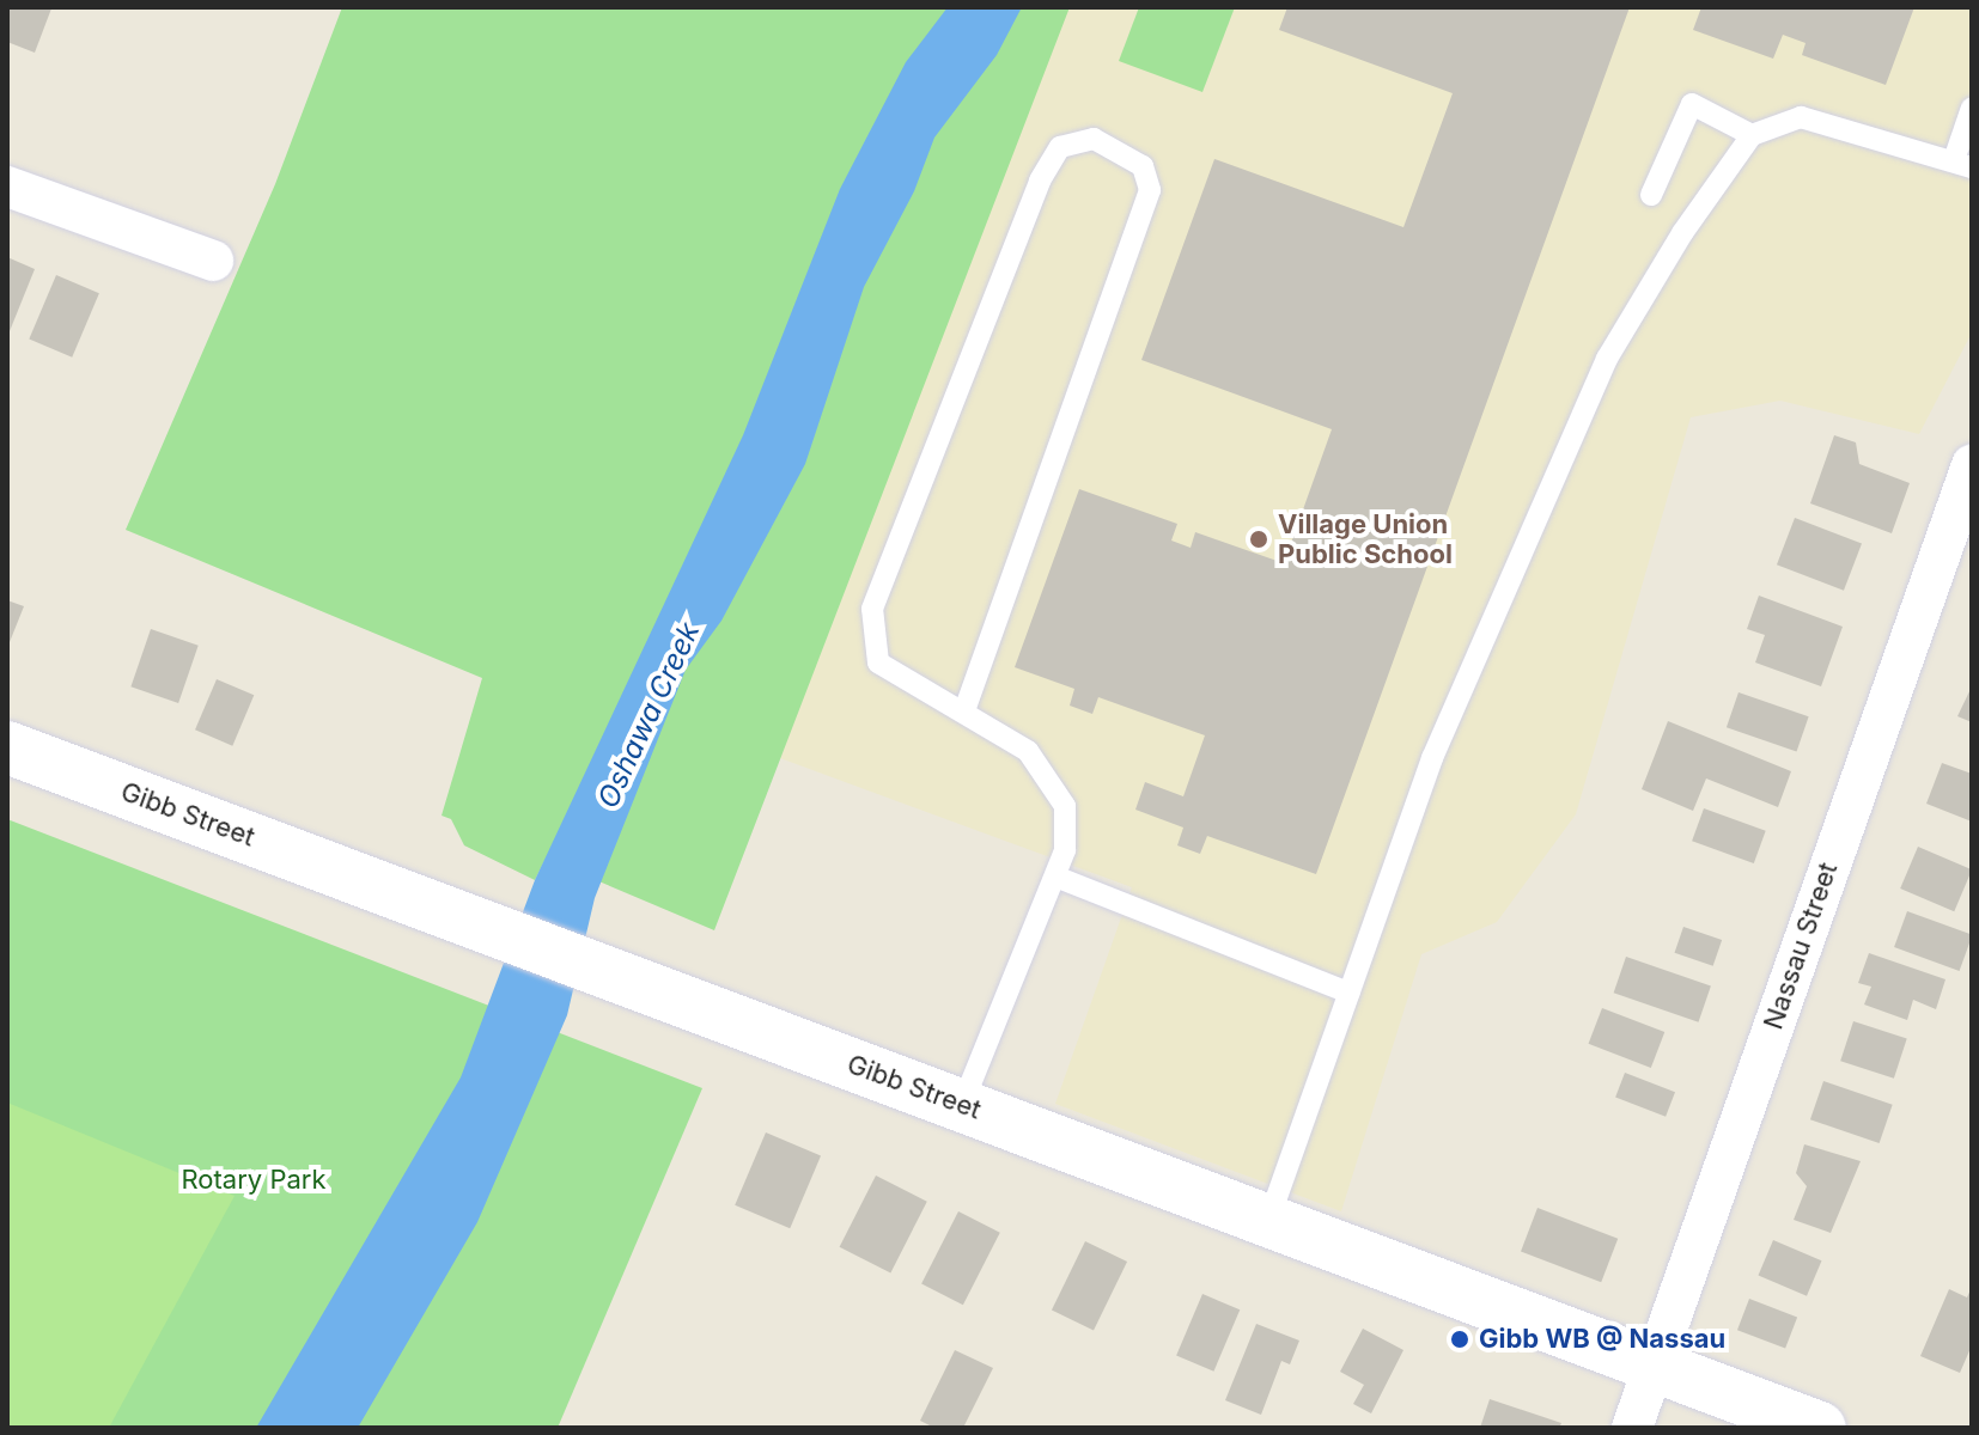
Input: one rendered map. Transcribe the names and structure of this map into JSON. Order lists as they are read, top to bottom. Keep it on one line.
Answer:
{"streets":{"main road":["Gibb Street"],"street":["Nassau Street"]},"crossings":[["Gibb Street","Nassau Street"]],"water":["Oshawa Creek"],"parks":["Rotary Park"],"places":["Village Union Public School","Gibb WB @ Nassau"]}
